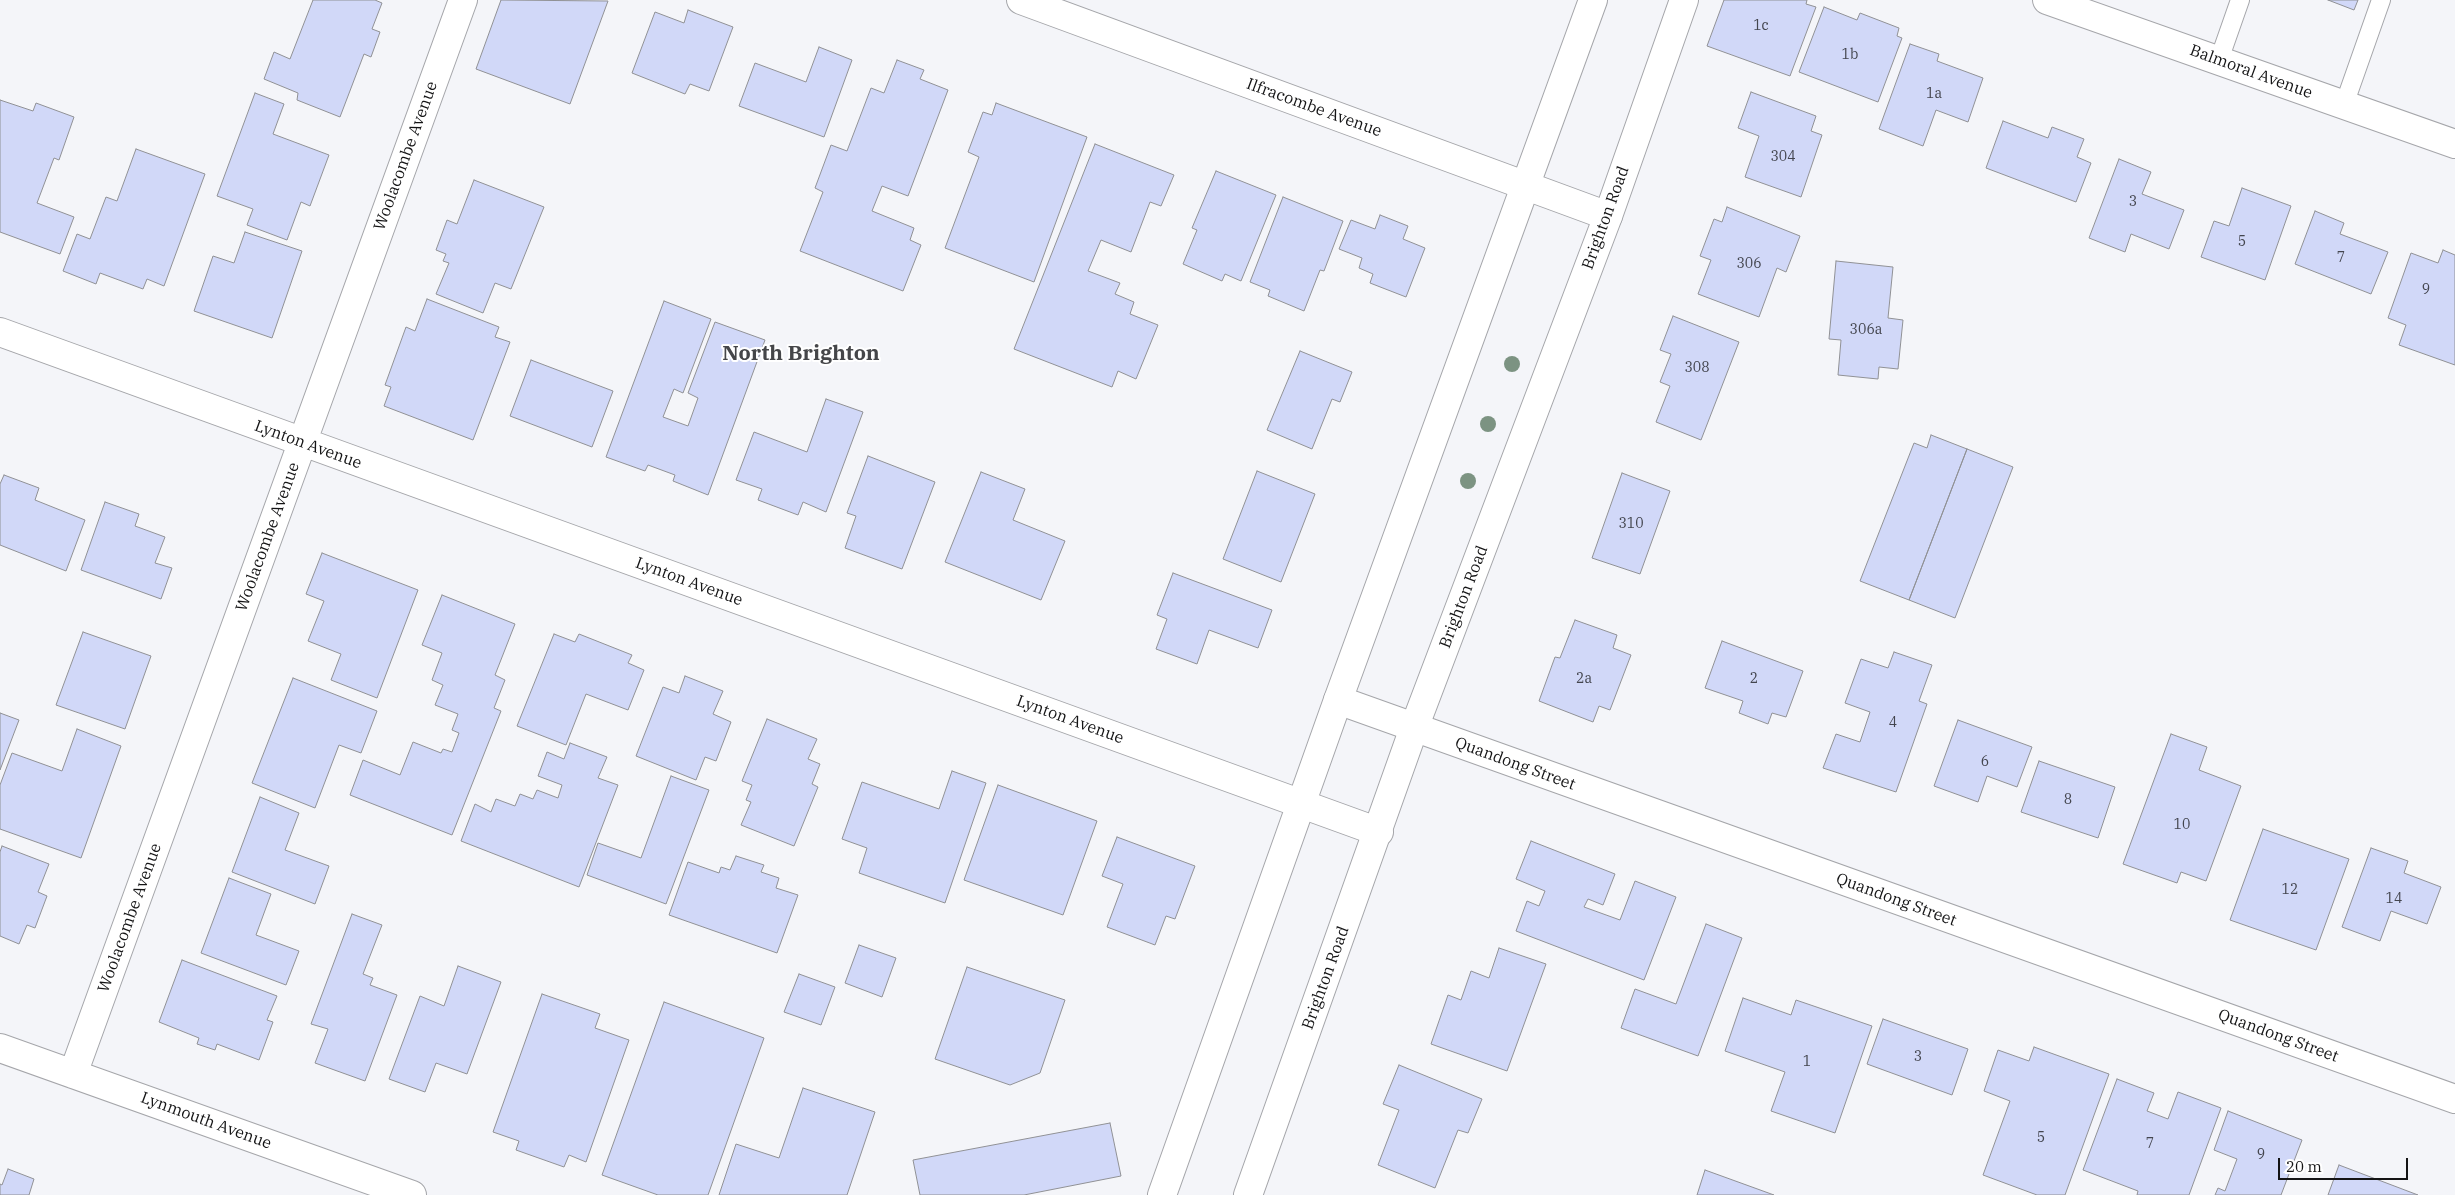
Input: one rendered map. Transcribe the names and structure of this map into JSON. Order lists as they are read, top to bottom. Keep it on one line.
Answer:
{"streets":{"street":["Balmoral Avenue","Ilfracombe Avenue","Woolacombe Avenue","Brighton Road","Lynton Avenue","Quandong Street","Lynmouth Avenue"]},"crossings":[["Ilfracombe Avenue","Brighton Road"],["Woolacombe Avenue","Lynton Avenue"],["Woolacombe Avenue","Lynmouth Avenue"],["Brighton Road","Lynton Avenue"],["Brighton Road","Quandong Street"]],"districts":["North Brighton"],"house_numbers":["1c","1b","1a","304","3","5","7","306","9","306a","308","310","2a","2","4","6","8","10","12","14","3","1","5","7","9"],"scale_bar":"20 m"}
